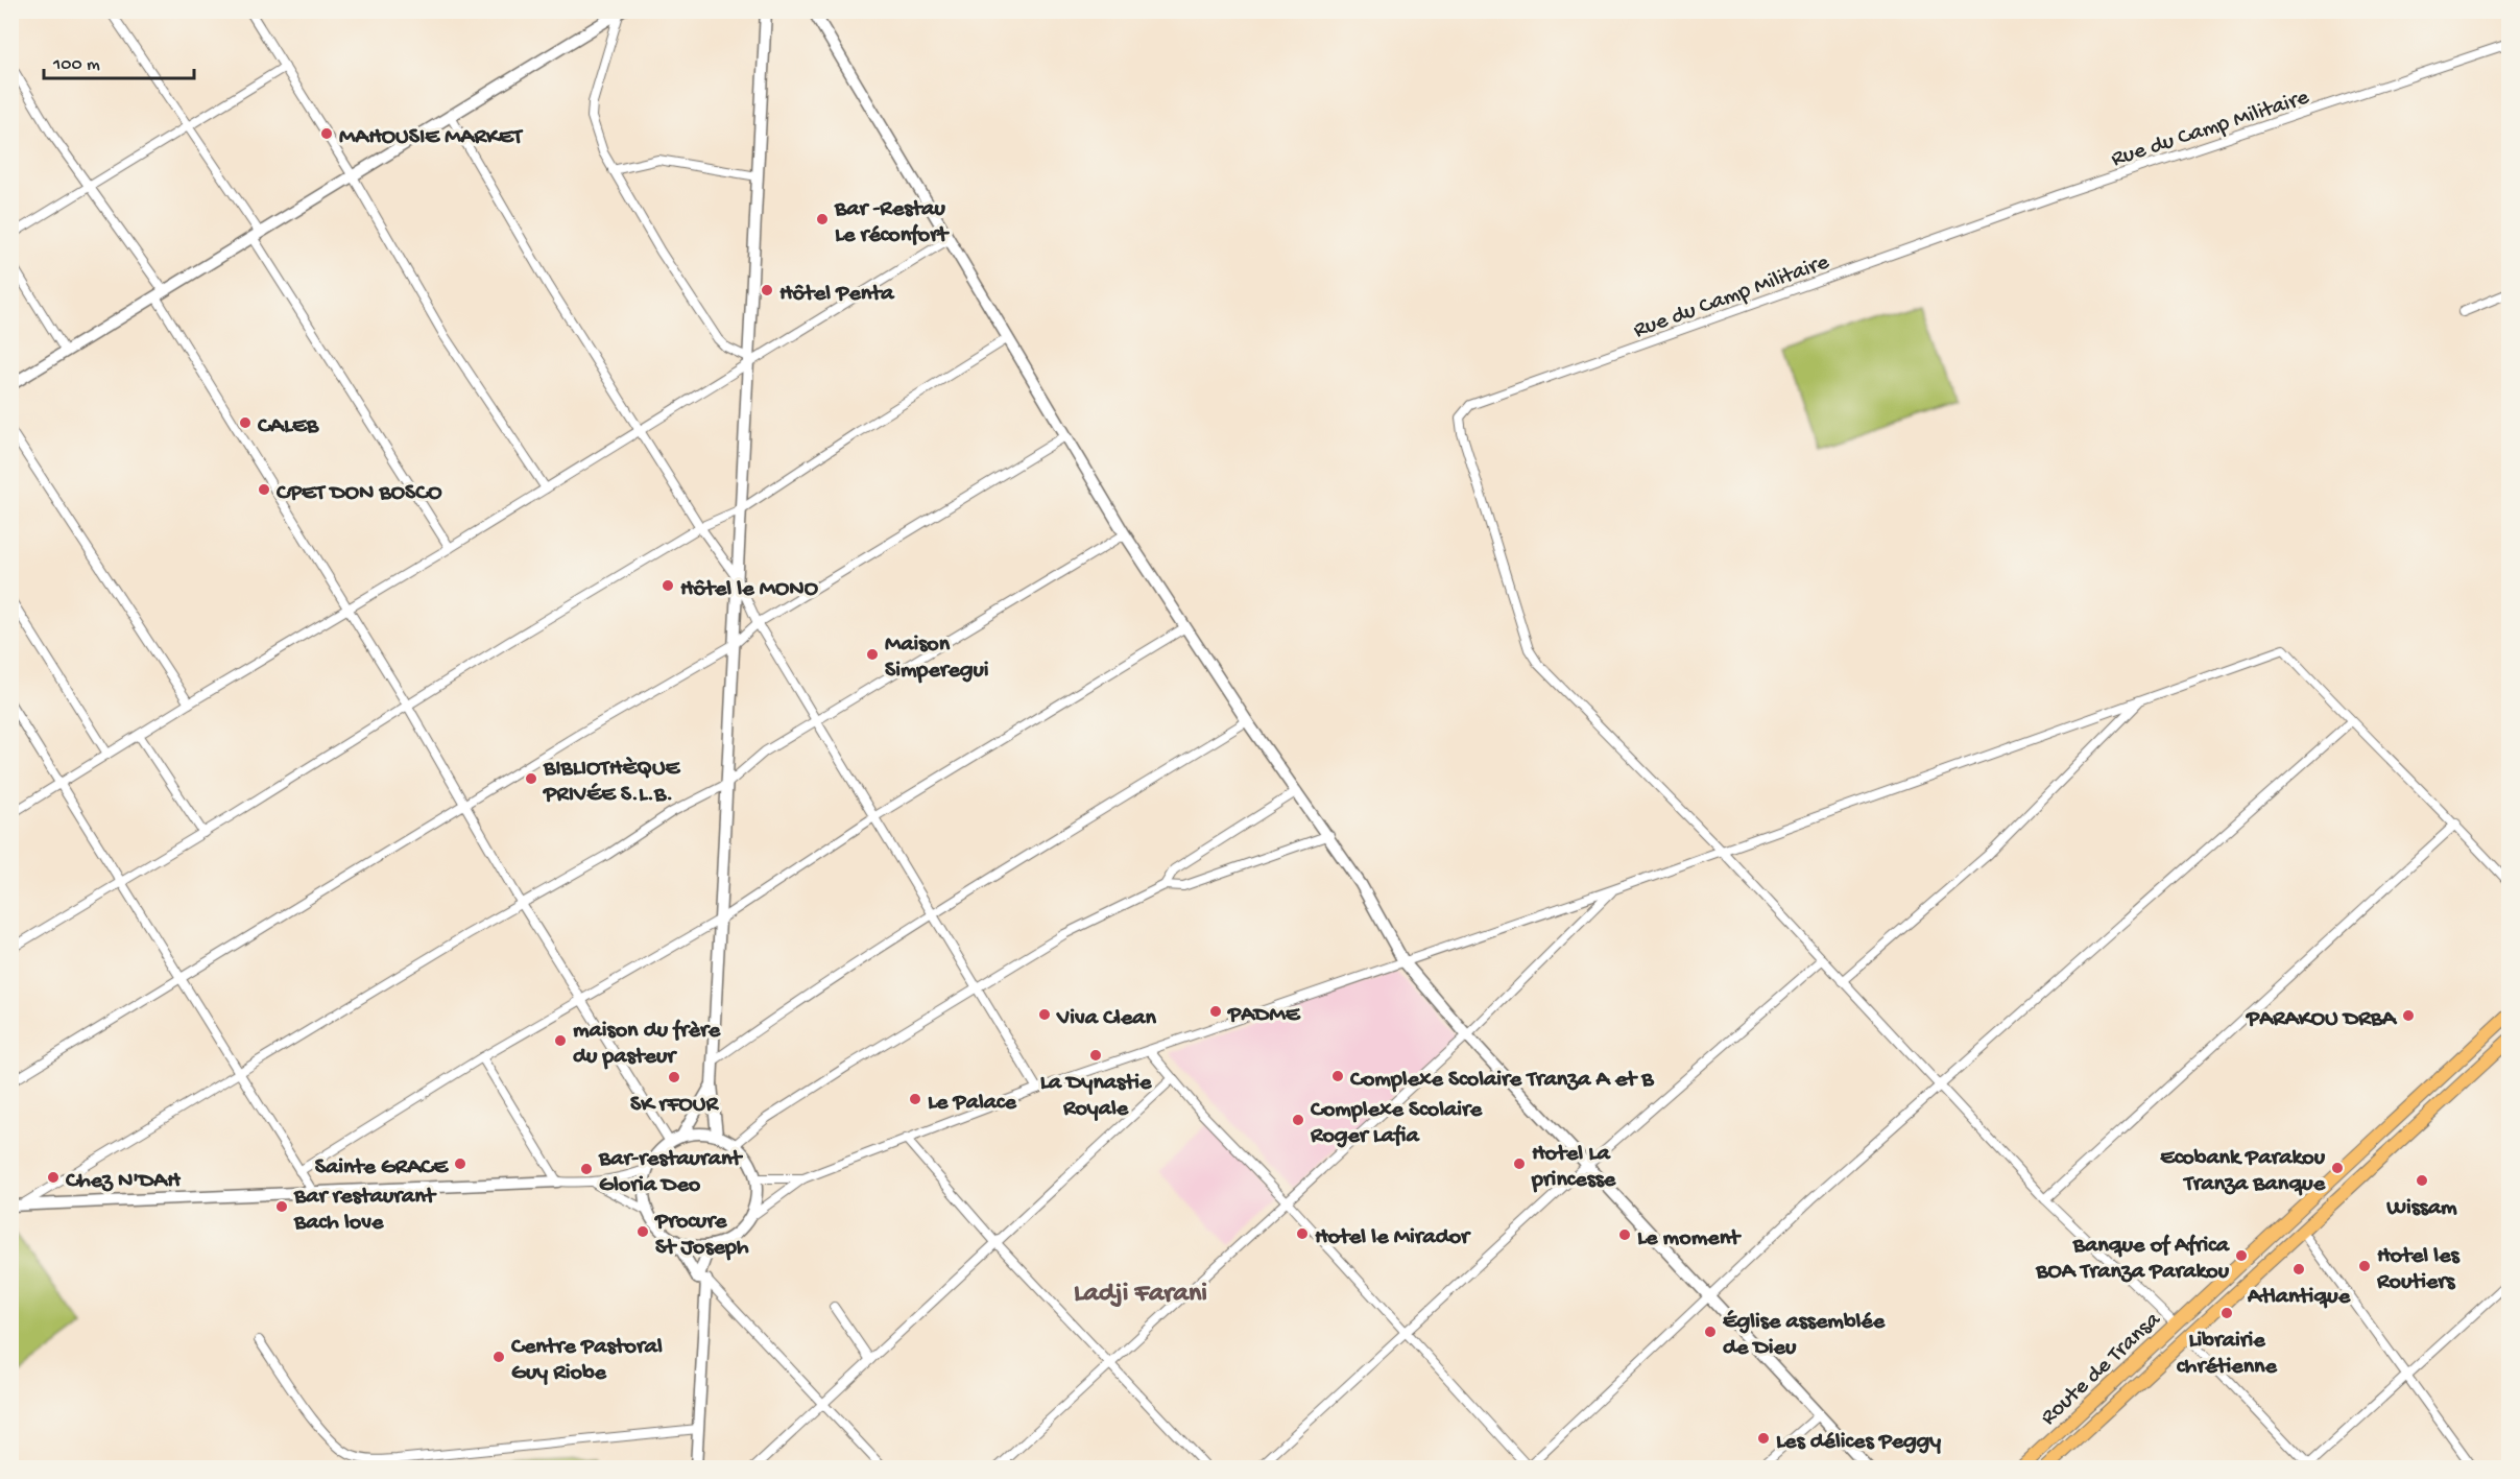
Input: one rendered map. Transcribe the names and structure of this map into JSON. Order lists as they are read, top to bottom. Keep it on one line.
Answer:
{"streets":{"main road":["Route de Transa"],"street":["Rue du Camp Militaire"]},"crossings":[["Rue du Camp Militaire","Route de Transa"]],"districts":["Ladji Farani"],"places":["MAHOUSIE MARKET","Bar -Restau Le réconfort","Hôtel Penta","CALEB","CPET DON BOSCO","Hôtel le MONO","Maison Simperegui","BIBLIOTHÈQUE PRIVÉE S.L.B.","PADME","Viva Clean","PARAKOU DRBA","maison du frère du pasteur","La Dynastie Royale","Complexe Scolaire Tranza A et B","SK rFOUR","Le Palace","Complexe Scolaire Roger Lafia","Sainte GRACE","Hotel La princesse","Ecobank Parakou Tranza Banque","Bar-restaurant Gloria Deo","Chez N'DAH","Wissam","Bar restaurant Bach love","Procure St Joseph","Hotel le Mirador","Le moment","Banque of Africa BOA Tranza Parakou","Hotel les Routiers","Atlantique","Librairie chrétienne","Église assemblée de Dieu","Centre Pastoral Guy Riobe","Les délices Peggy"],"scale_bar":"100 m"}
